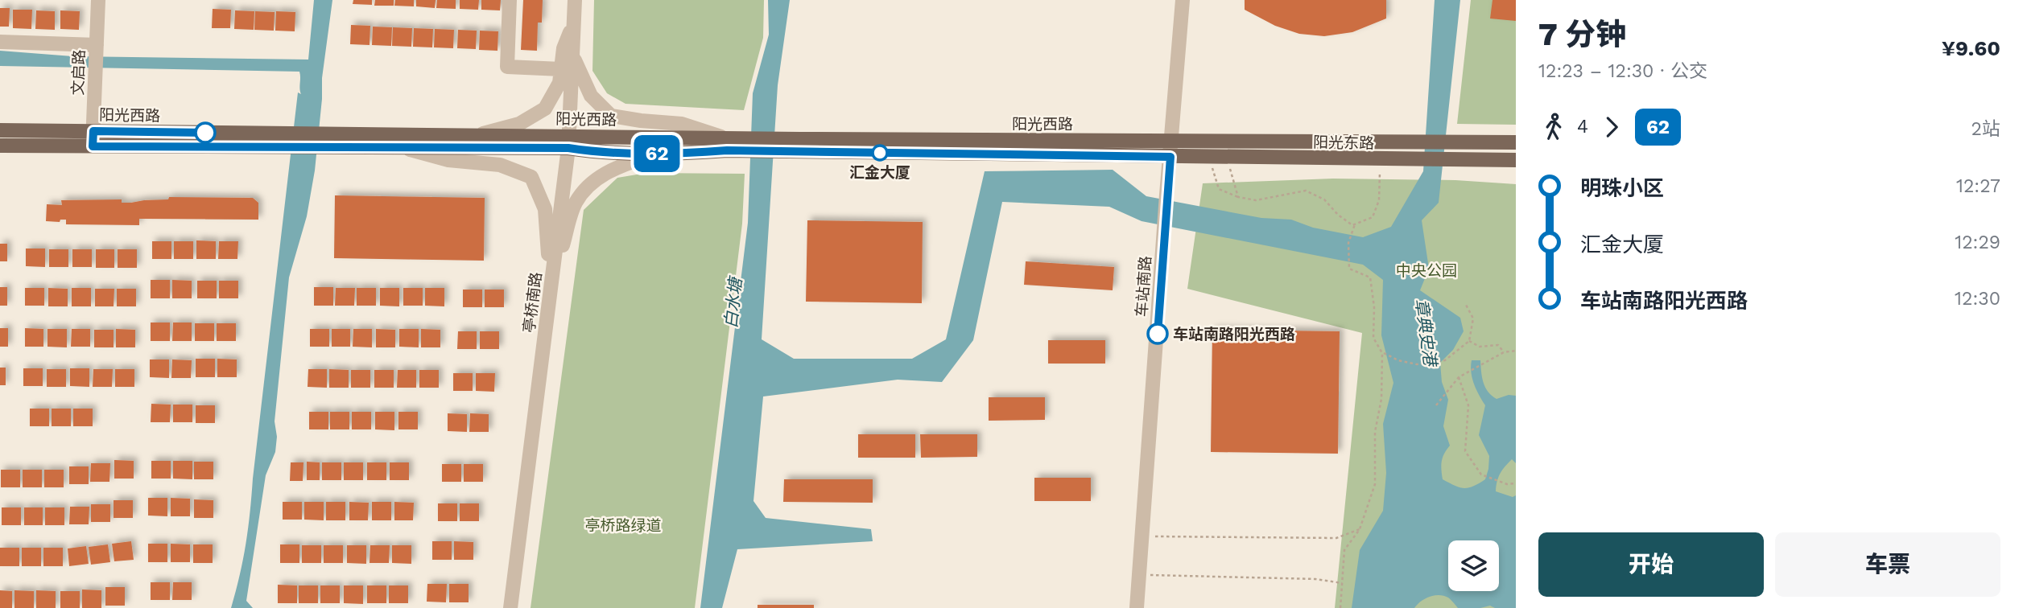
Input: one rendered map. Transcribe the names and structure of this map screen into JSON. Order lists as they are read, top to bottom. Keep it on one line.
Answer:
{"streets":{"main road":["阳光西路","阳光东路"],"street":["文启路","车站南路","亭桥南路"]},"crossings":[["文启路","阳光西路"],["阳光西路","阳光东路"],["阳光西路","车站南路"],["阳光西路","亭桥南路"],["阳光东路","车站南路"]],"water":["白水塘","章典史港"],"parks":["中央公园","亭桥路绿道"],"places":["汇金大厦","车站南路阳光西路"],"lines":["bus line 62"],"page":{"on_map":"62","heading":["7 分钟","12:23 – 12:30 · 公交","¥9.60"],"legs":["4","62","2站"],"list":[{"name":"明珠小区","value":"12:27"},{"name":"汇金大厦","value":"12:29"},{"name":"车站南路阳光西路","value":"12:30"}],"buttons":["开始","车票"]}}
